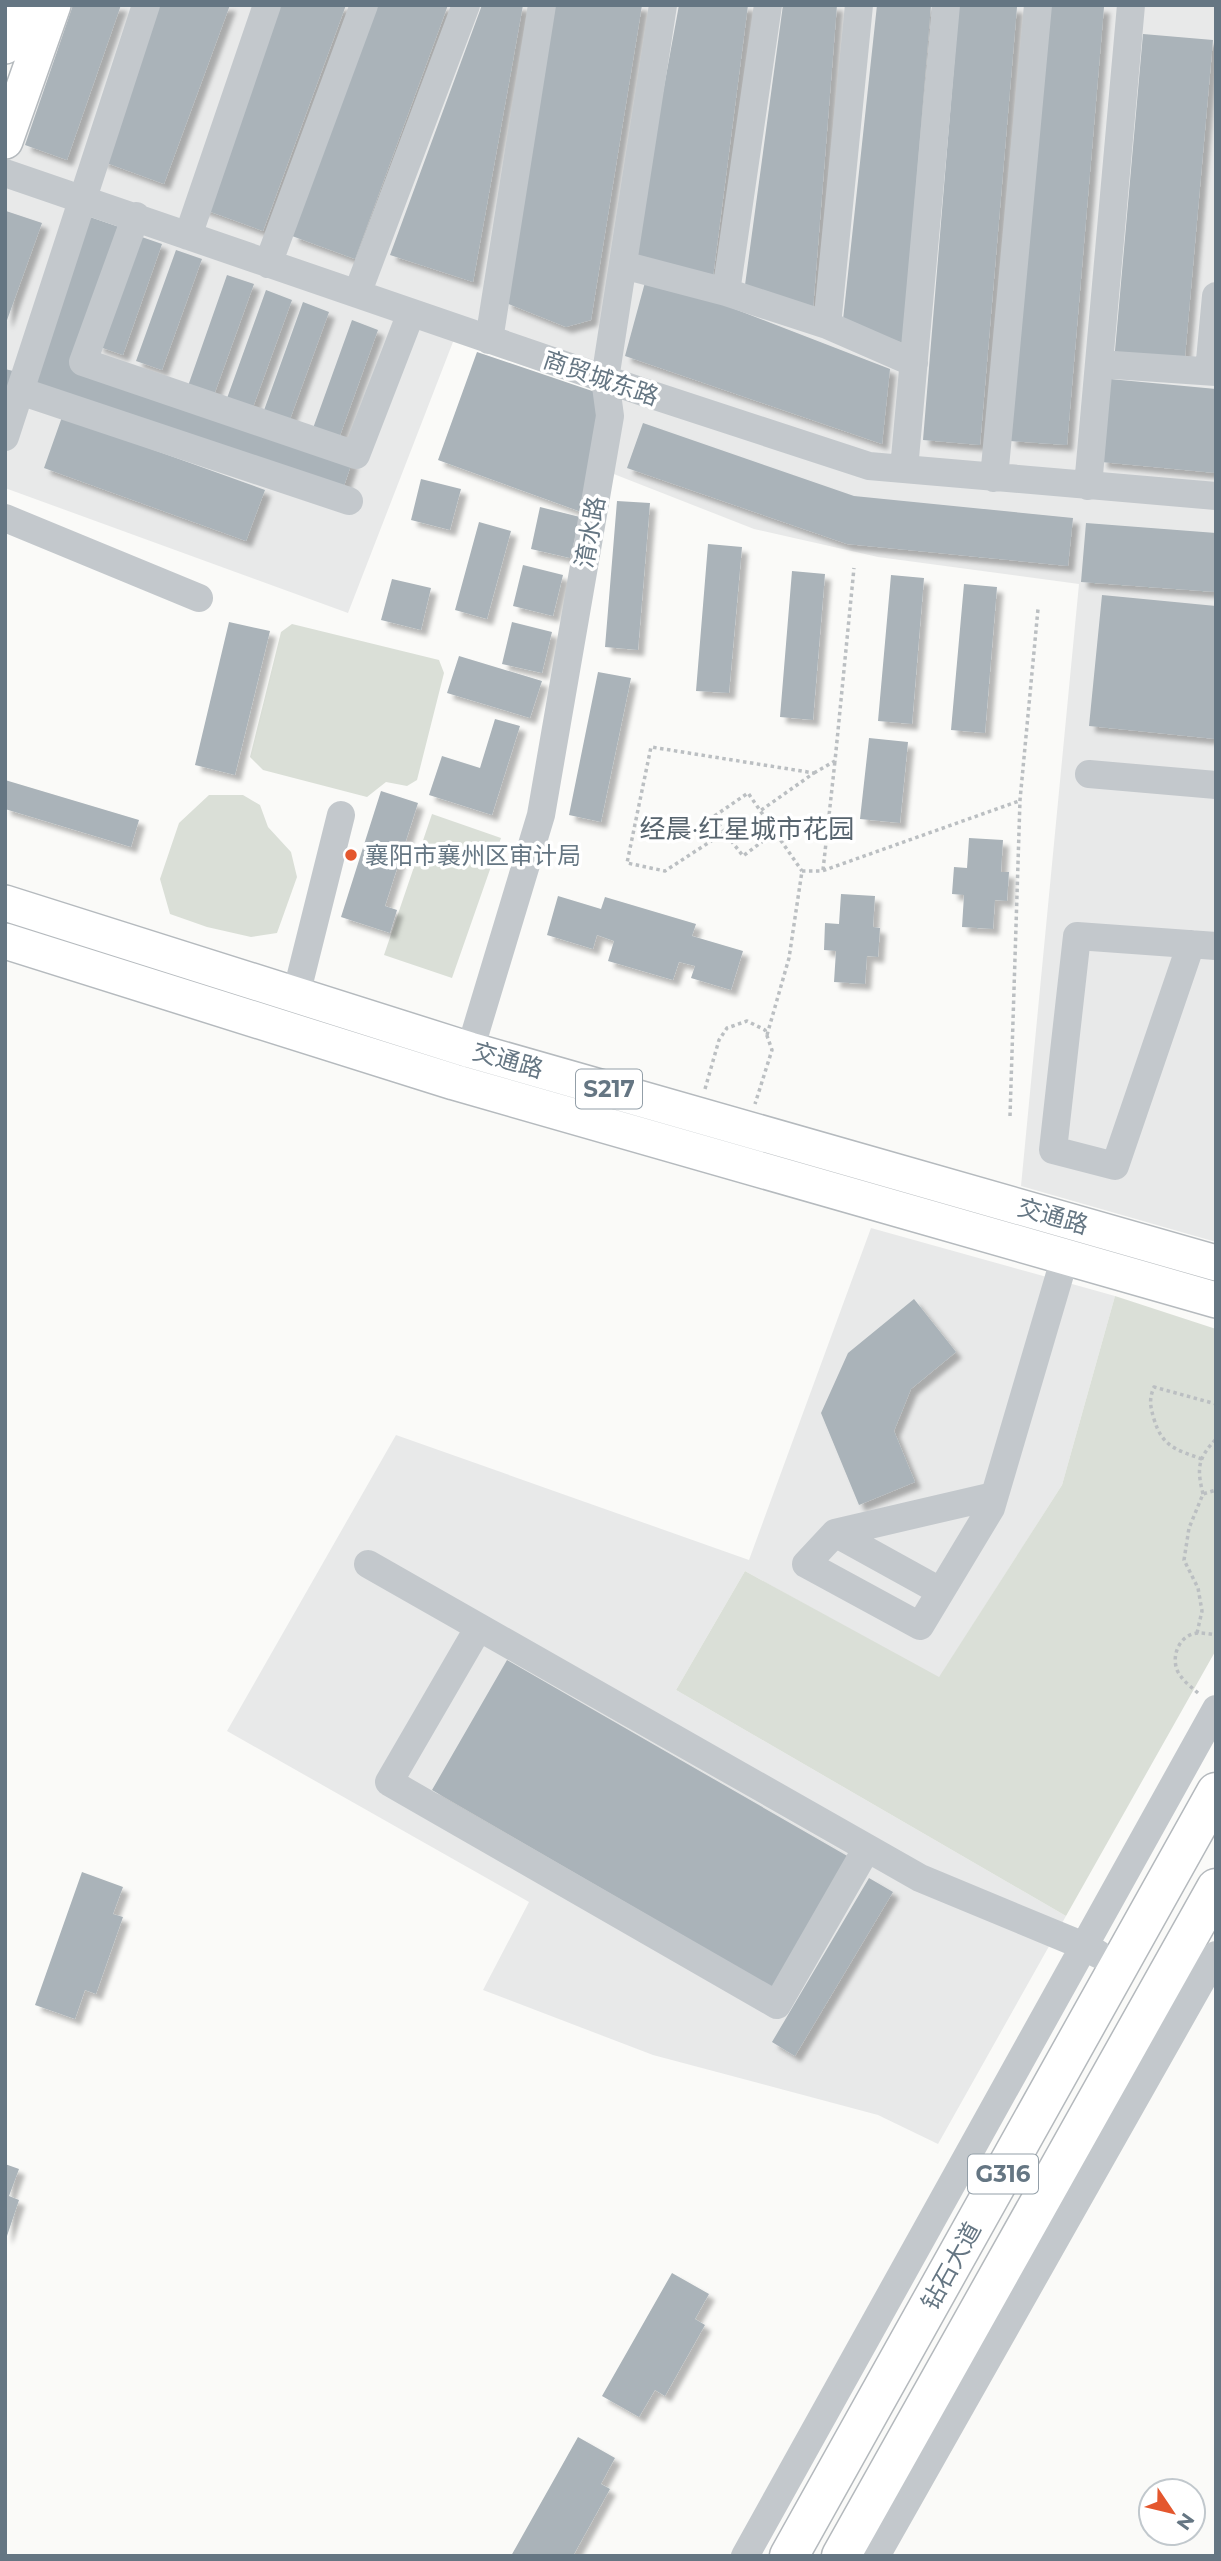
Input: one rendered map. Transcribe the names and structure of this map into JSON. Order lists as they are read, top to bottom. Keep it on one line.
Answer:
{"streets":{"highway":["G316","钻石大道"],"main road":["交通路","S217"],"street":["商贸城东路","淯水路"]},"crossings":[["商贸城东路","淯水路"],["淯水路","交通路"]],"districts":["经晨·红星城市花园"],"places":["襄阳市襄州区审计局"],"north":"bottom right"}
